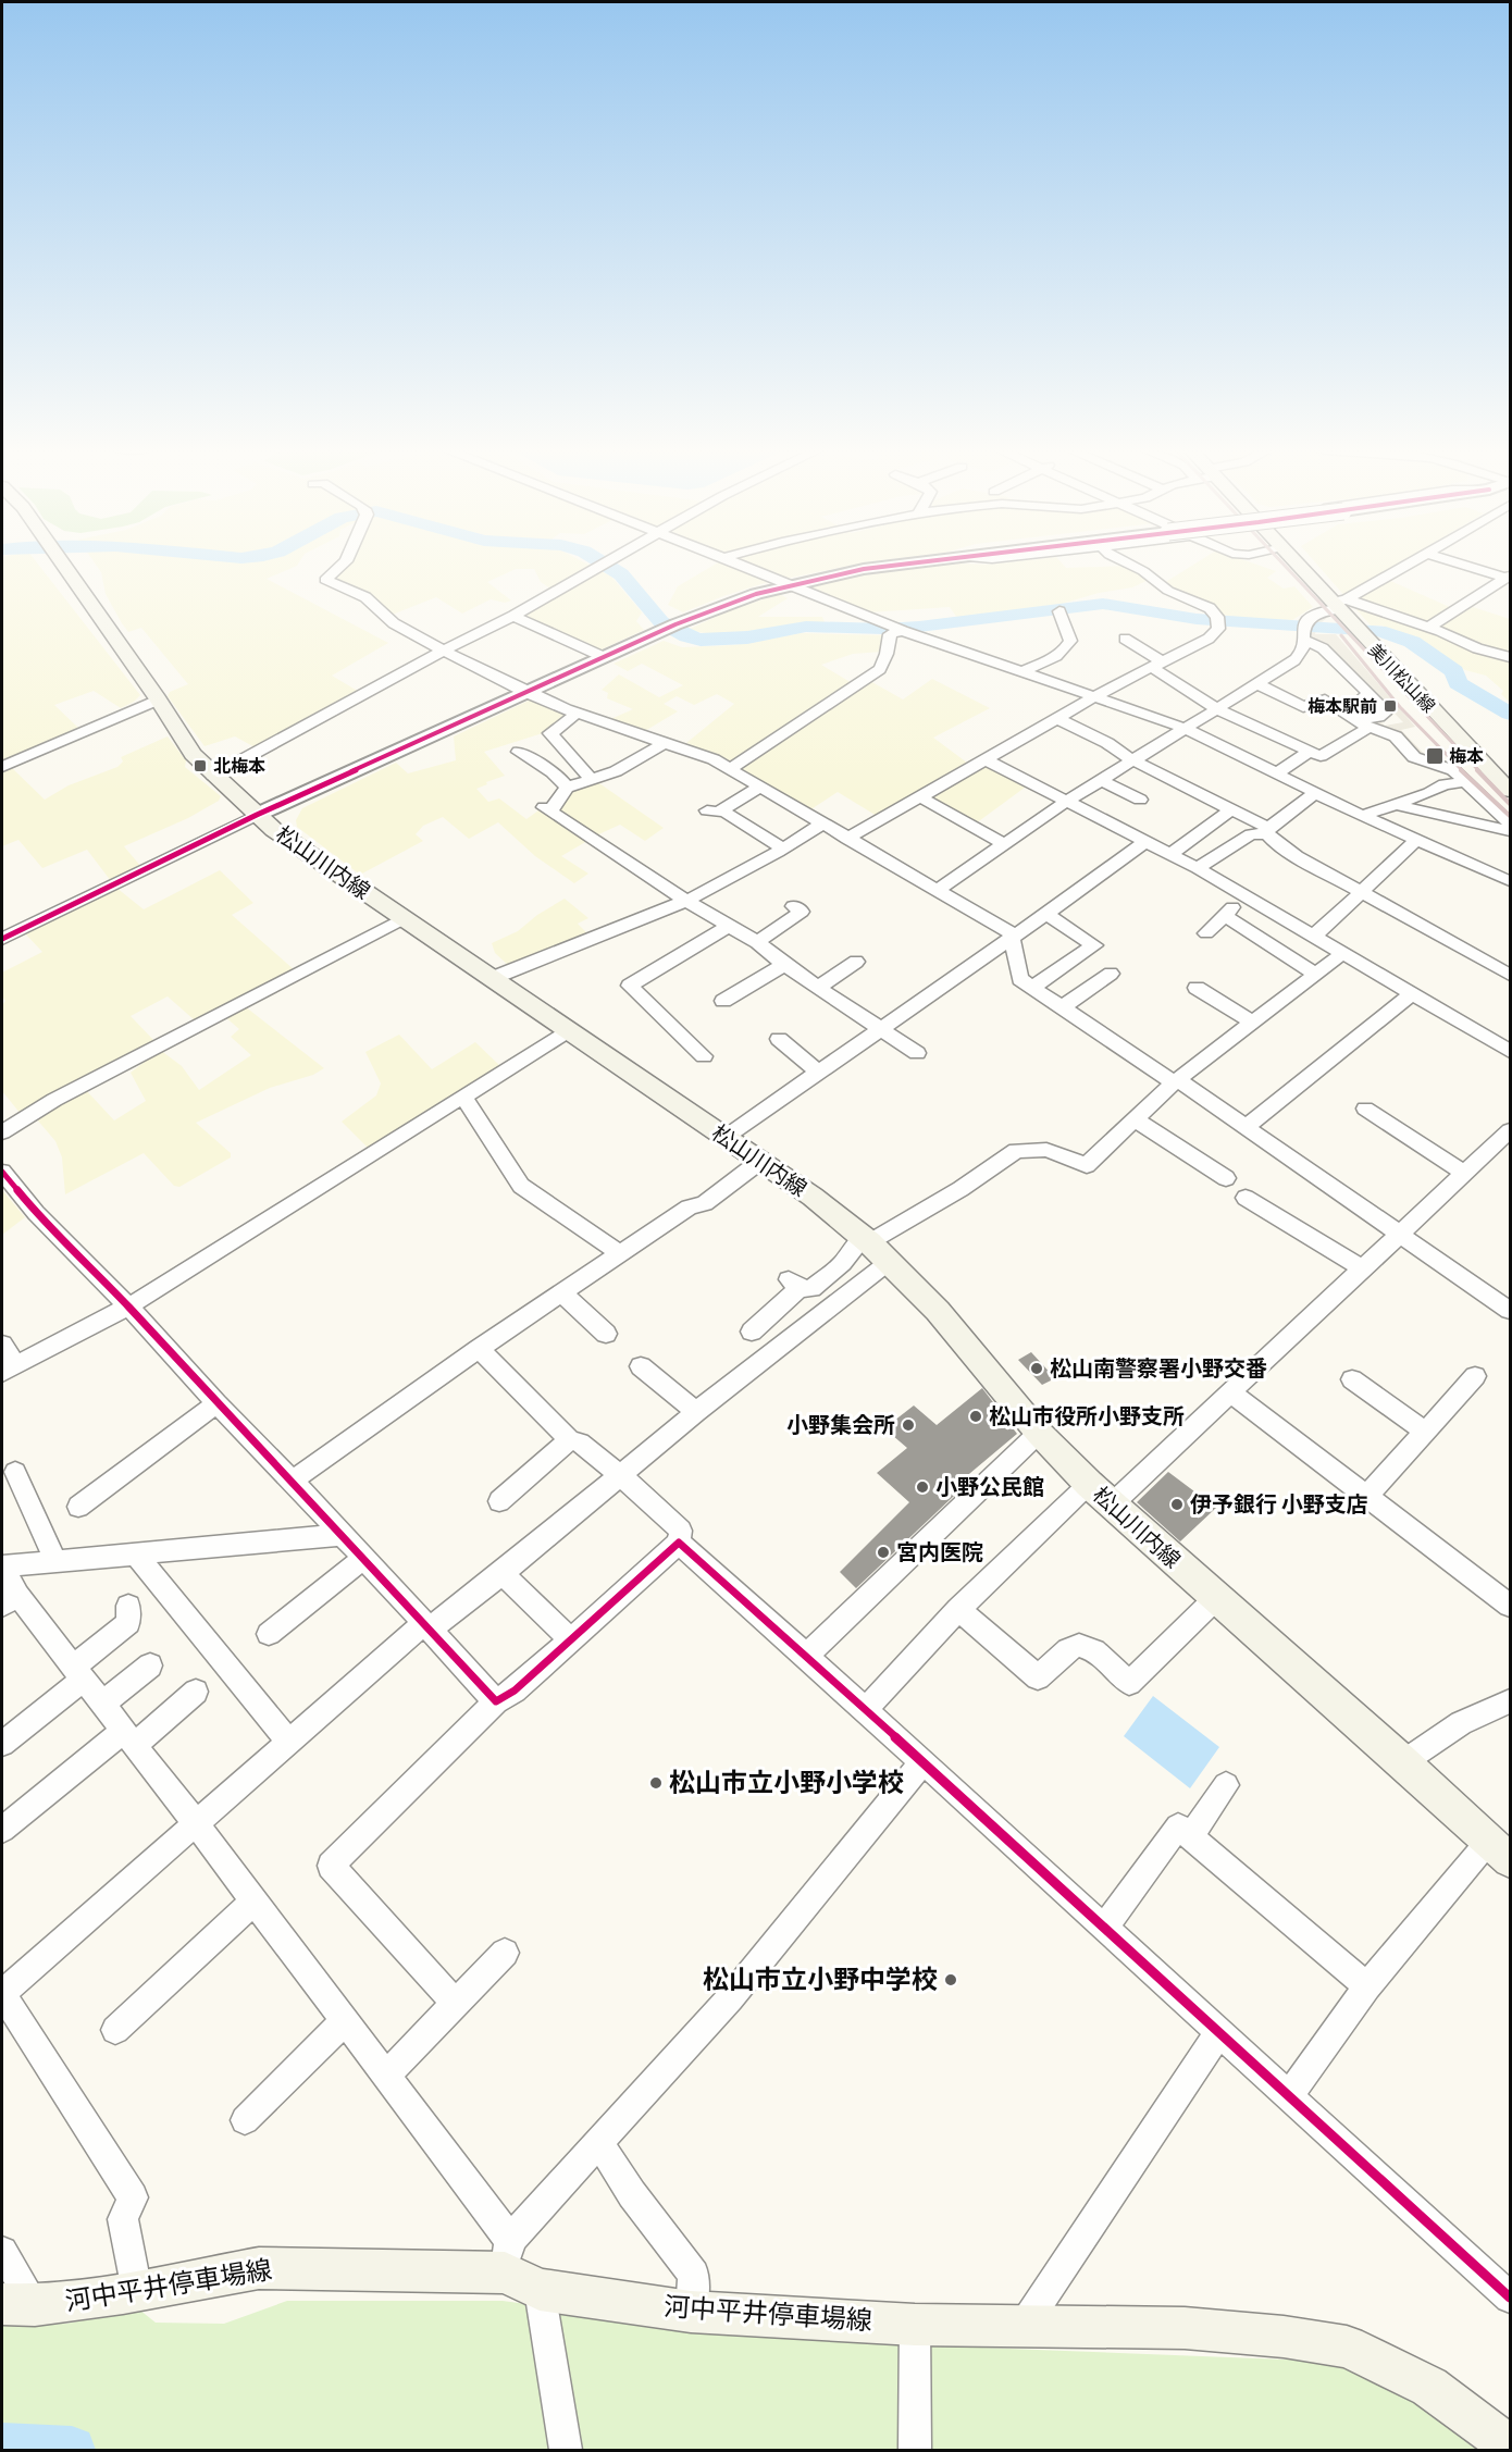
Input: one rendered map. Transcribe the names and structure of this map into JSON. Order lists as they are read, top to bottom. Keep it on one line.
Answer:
{"streets":{"main road":["美川松山線","松山川内線","河中平井停車場線"]},"places":{"transit":["梅本駅前","梅本","北梅本"],"other":["松山南警察署小野交番","松山市役所小野支所","小野集会所","小野公民館","伊予銀行 小野支店","宮内医院","松山市立小野小学校","松山市立小野中学校"]}}
